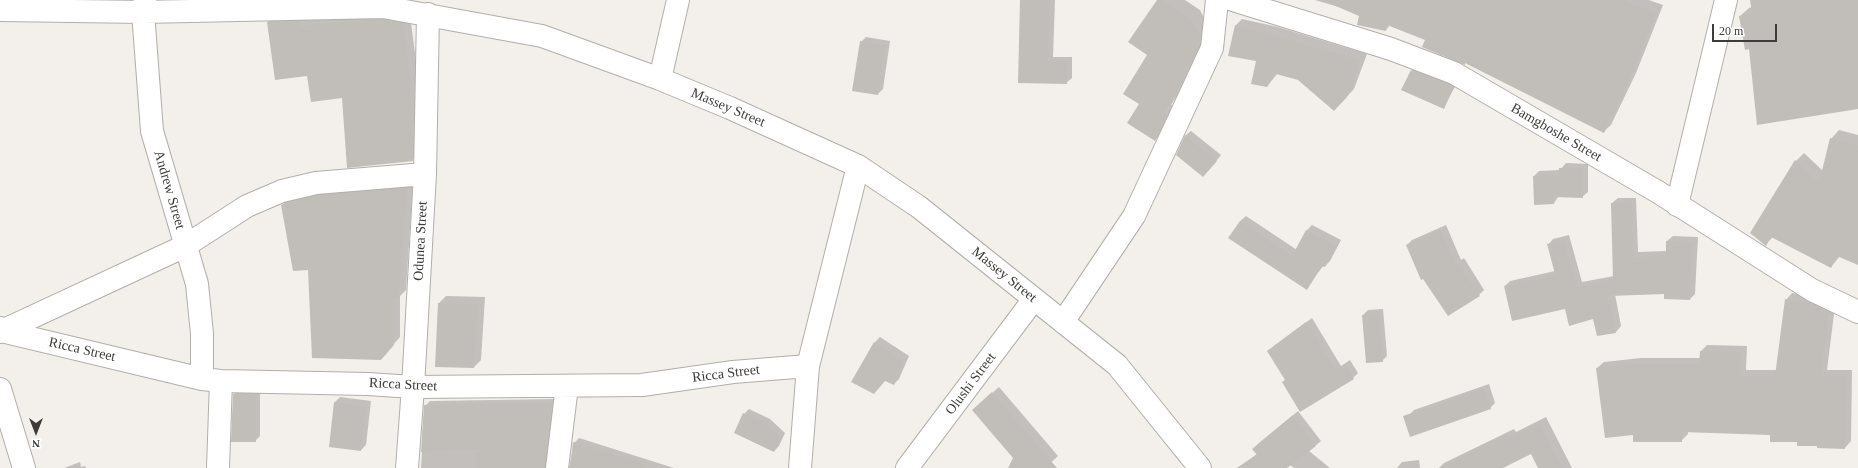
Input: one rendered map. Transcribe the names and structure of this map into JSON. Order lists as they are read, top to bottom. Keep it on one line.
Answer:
{"streets":{"street":["Massey Street","Bamgboshe Street","Andrew Street","Odunea Street","Ricca Street","Olushi Street"]},"crossings":[["Massey Street","Andrew Street"],["Massey Street","Odunea Street"],["Massey Street","Olushi Street"],["Andrew Street","Ricca Street"],["Odunea Street","Ricca Street"]],"scale_bar":"20 m","north":"bottom"}
